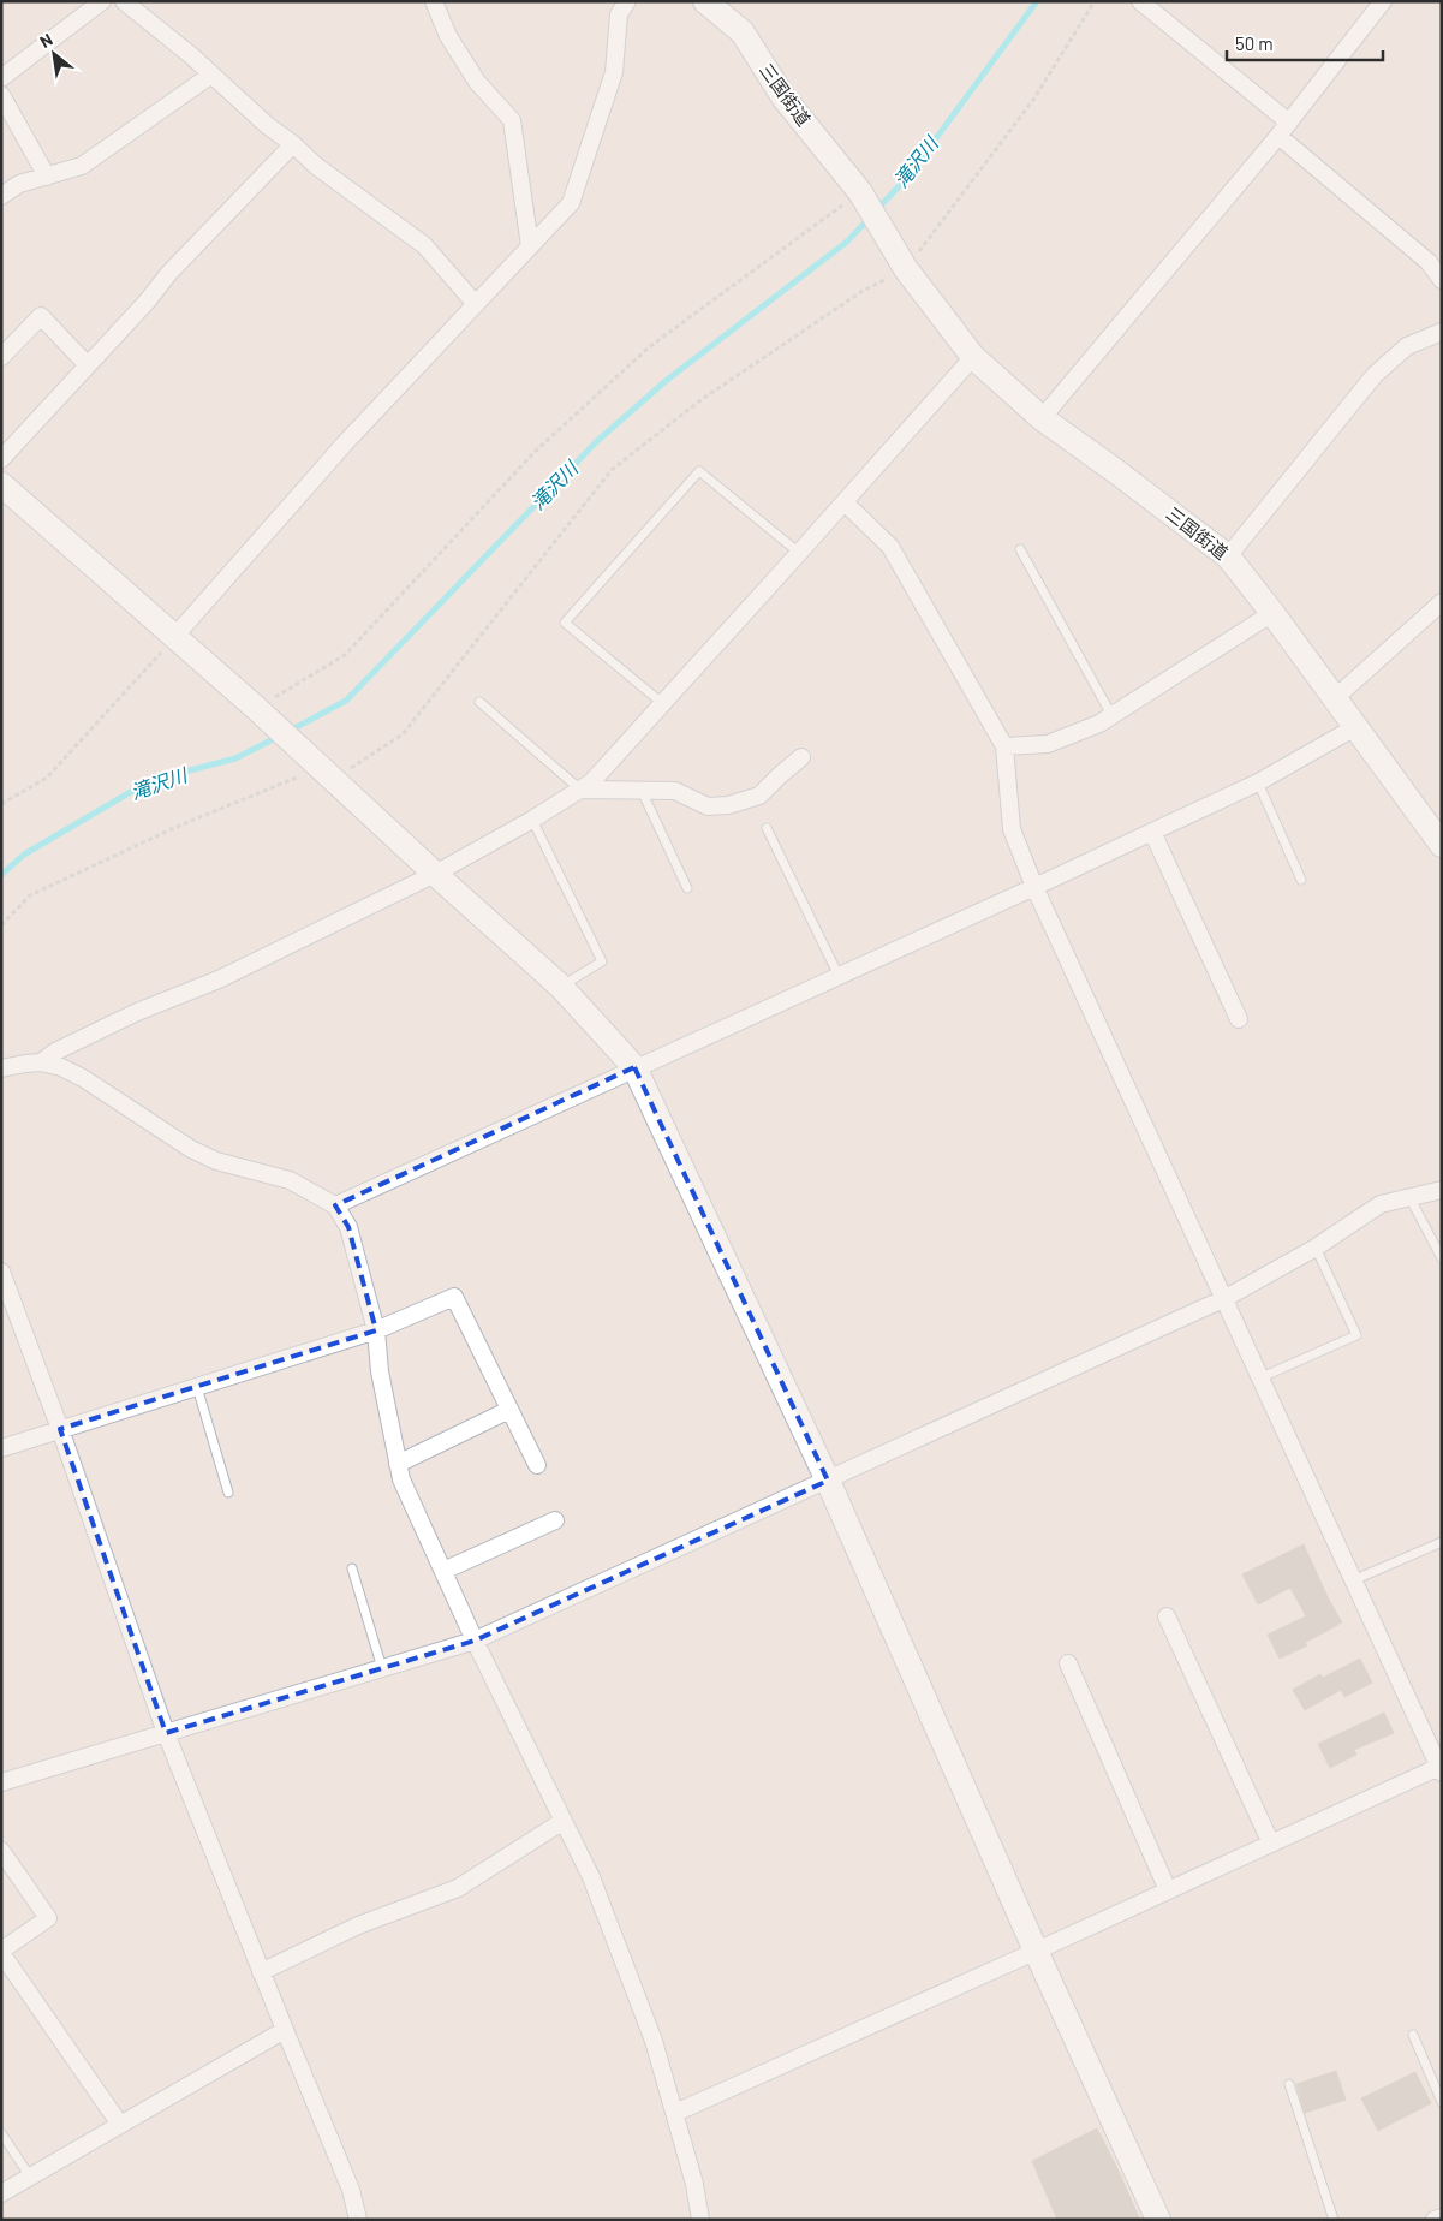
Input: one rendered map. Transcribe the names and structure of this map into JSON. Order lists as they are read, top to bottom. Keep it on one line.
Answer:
{"streets":{"street":["三国街道"]},"water":["滝沢川"],"scale_bar":"50 m","north":"top left"}
